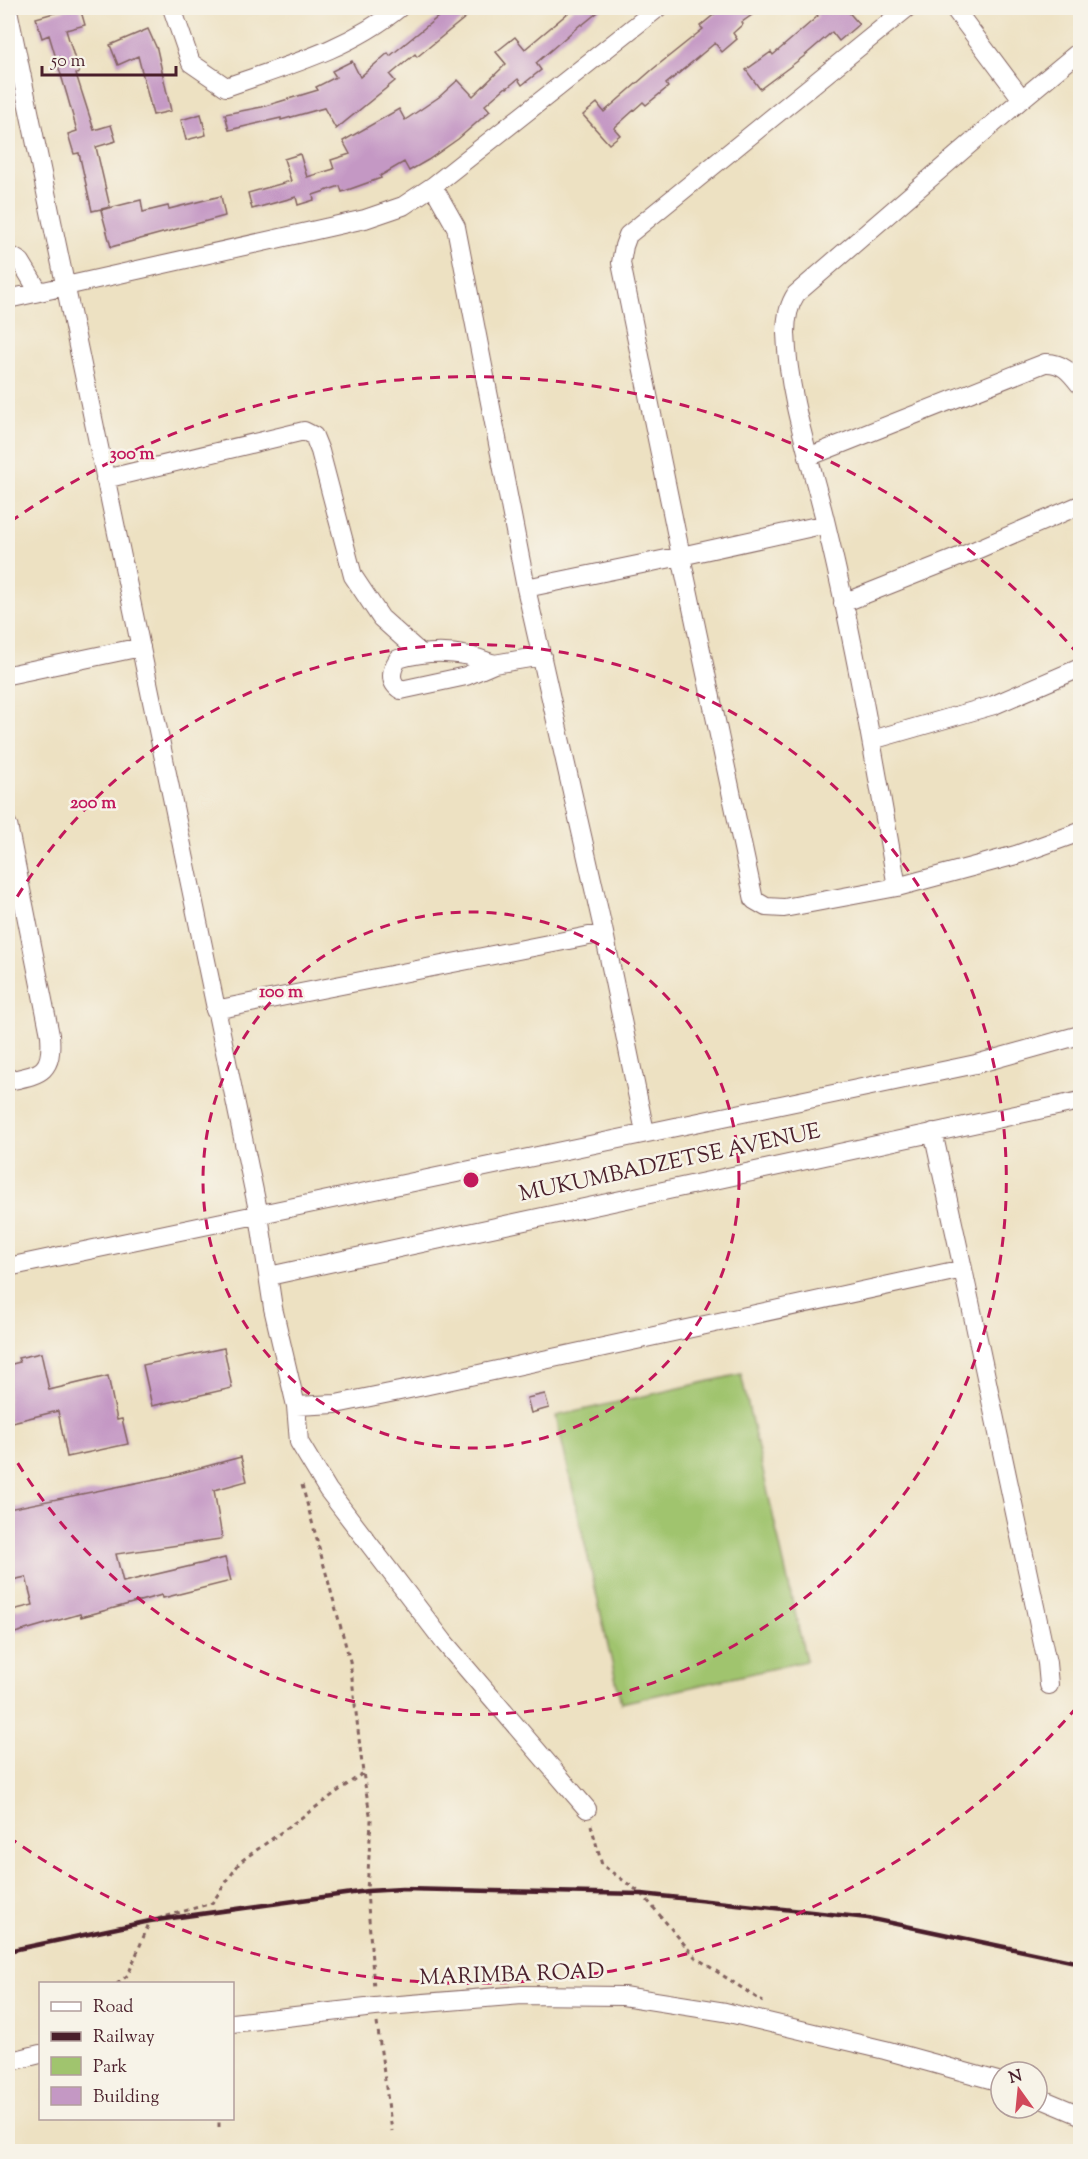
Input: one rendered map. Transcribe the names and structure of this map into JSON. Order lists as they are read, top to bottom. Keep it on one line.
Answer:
{"streets":{"street":["MUKUMBADZETSE AVENUE","MARIMBA ROAD"]},"legend":["Road","Railway","Park","Building"],"scale_bar":"50 m","north":"top","rings":["300 m","200 m","100 m"]}
